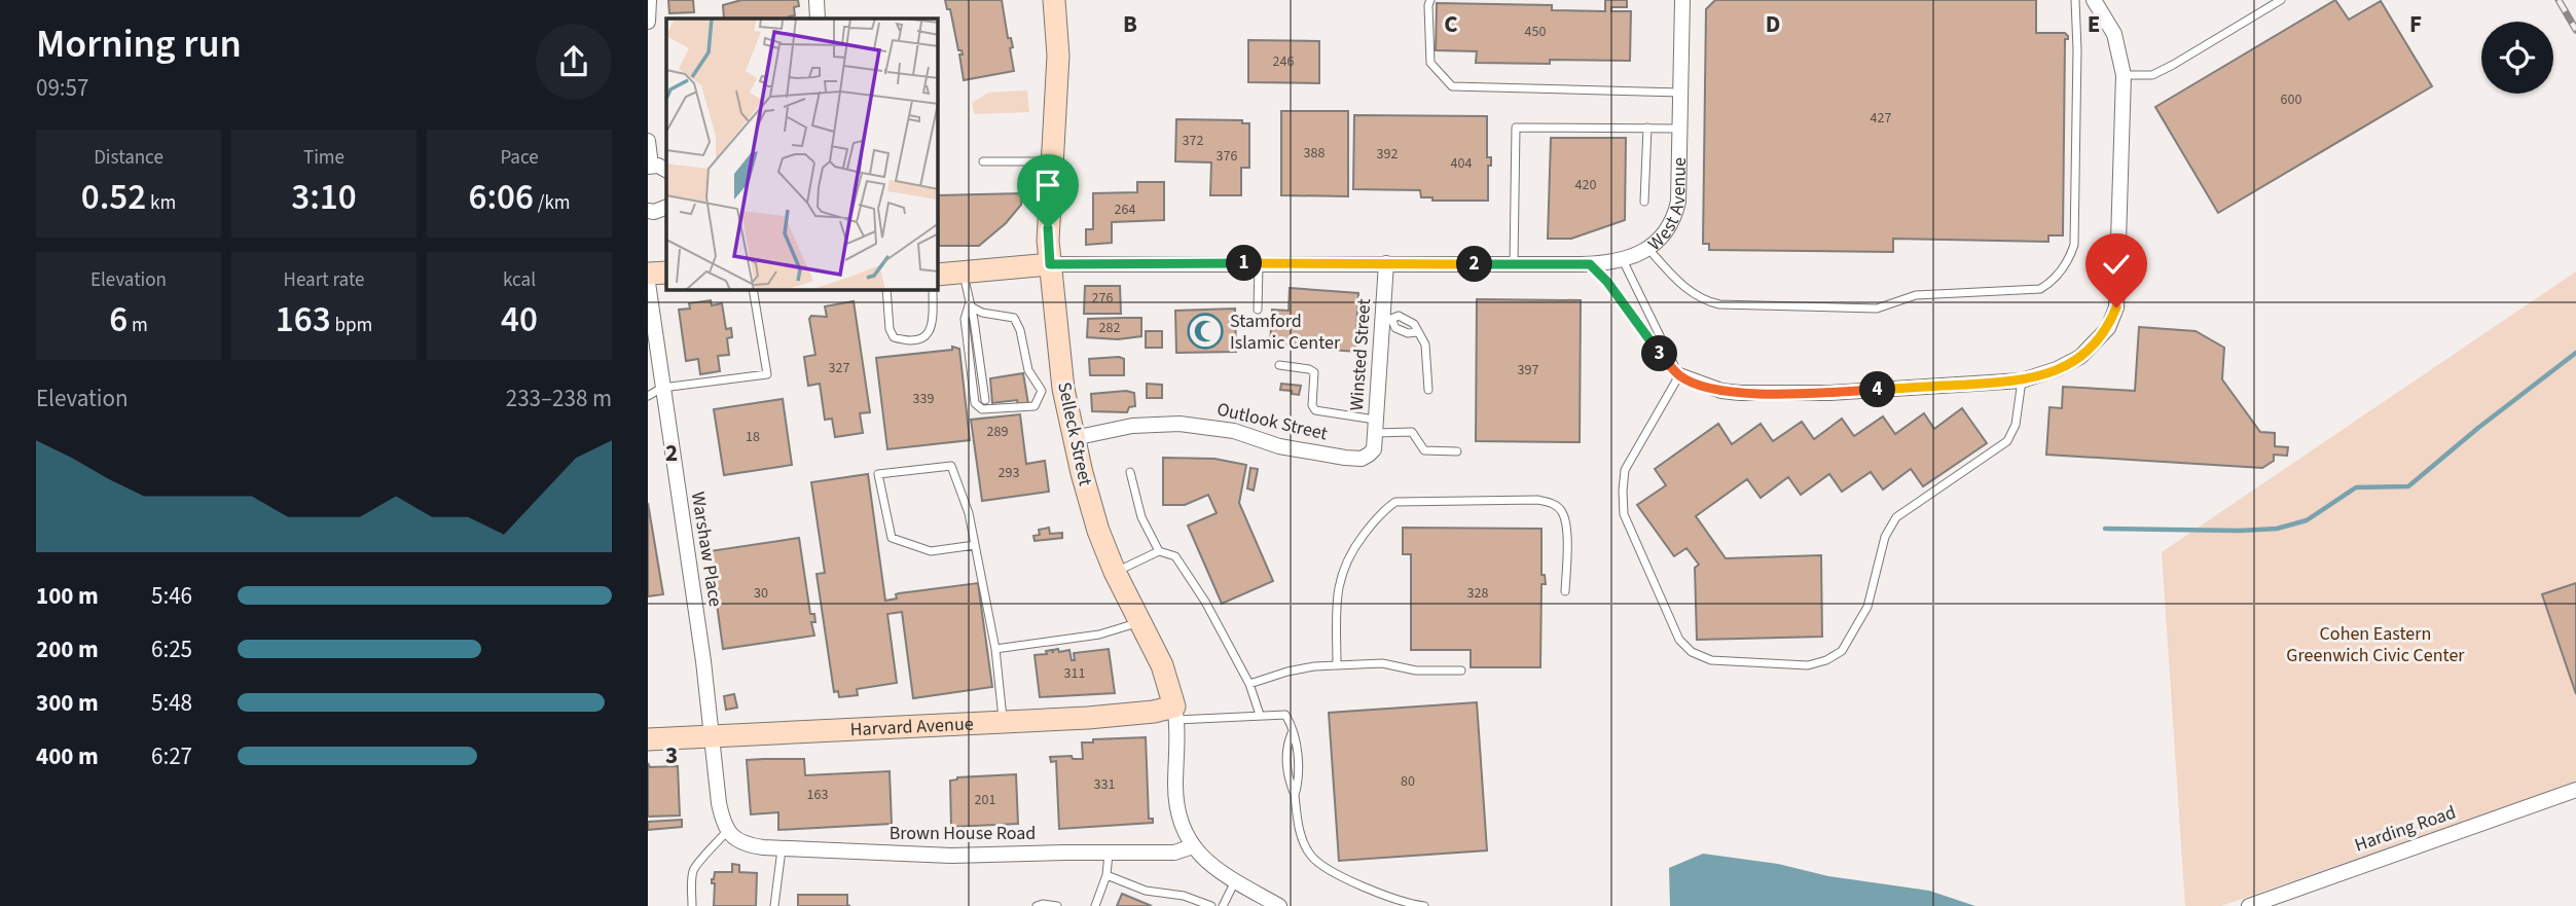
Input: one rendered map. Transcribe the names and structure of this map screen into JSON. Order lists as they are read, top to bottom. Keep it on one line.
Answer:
{"streets":{"street":["West Avenue","Winsted Street","Outlook Street","Selleck Street","Warshaw Place","Harvard Avenue","Harding Road","Brown House Road"]},"crossings":[["West Avenue","Winsted Street"],["West Avenue","Selleck Street"],["Winsted Street","Outlook Street"],["Outlook Street","Selleck Street"],["Selleck Street","Harvard Avenue"],["Selleck Street","Brown House Road"],["Warshaw Place","Harvard Avenue"]],"parks":["Cohen Eastern Greenwich Civic Center"],"places":{"mosque":["Stamford Islamic Center"]},"house_numbers":["450","246","600","427","372","388","392","376","404","420","264","276","282","327","397","339","289","18","293","30","328","311","80","331","163","201"],"page":{"heading":["Morning run","09:57"],"stats":[["Distance","0.52 km"],["Time","3:10"],["Pace","6:06 /km"],["Elevation","6 m"],["Heart rate","163 bpm"],["kcal","40"]],"pins":["1","2","3","4"],"chart":["Elevation","233–238 m"],"list":[{"name":"100 m","note":"5:46"},{"name":"200 m","note":"6:25"},{"name":"300 m","note":"5:48"},{"name":"400 m","note":"6:27"}]},"grid":{"columns":["B","C","D","E","F"],"rows":["2","3"]}}
